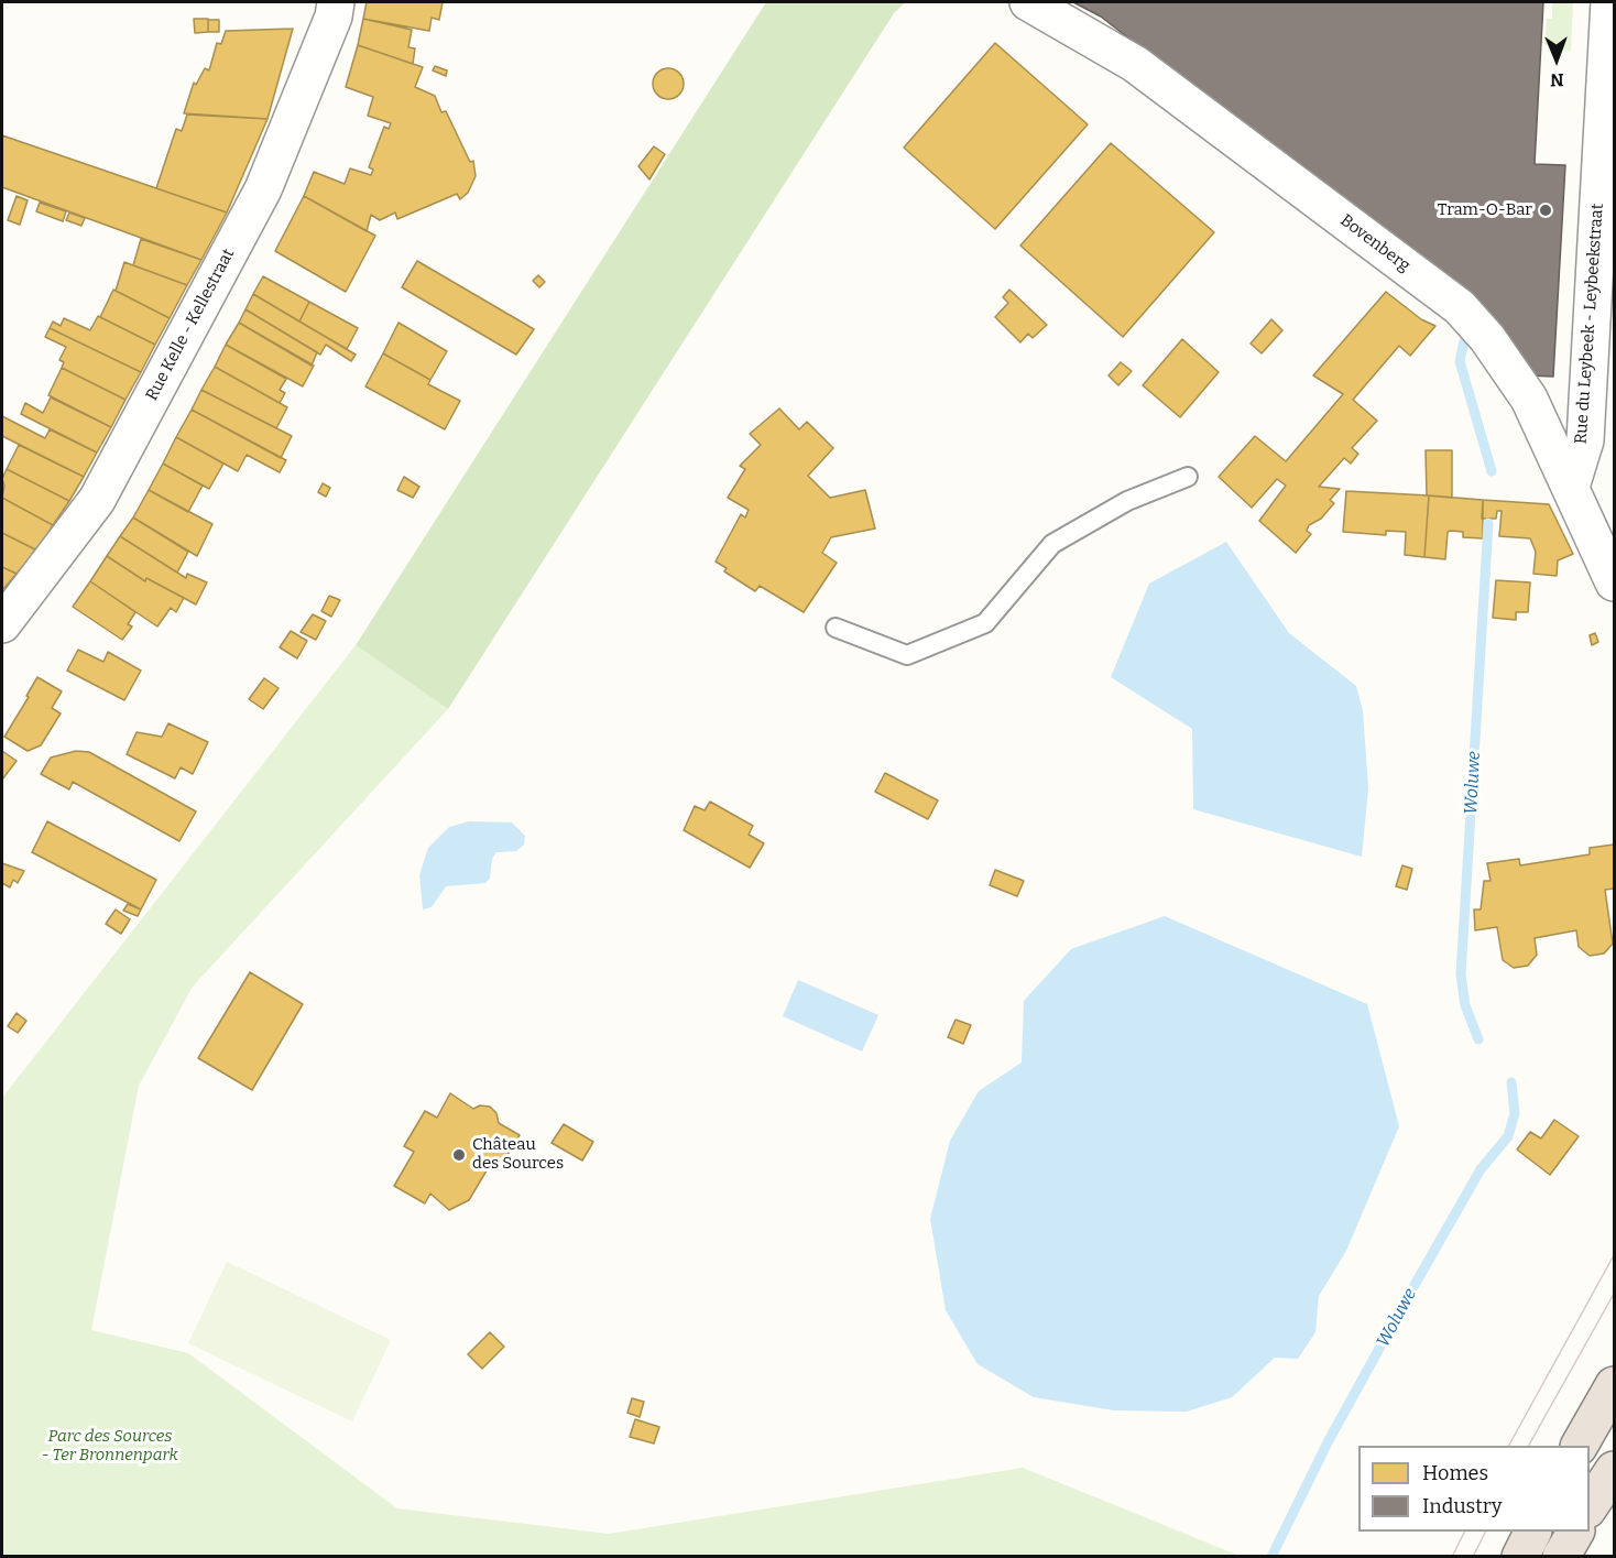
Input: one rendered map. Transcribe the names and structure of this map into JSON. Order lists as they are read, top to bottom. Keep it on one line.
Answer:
{"streets":{"street":["Bovenberg","Rue du Leybeek - Leybeekstraat","Rue Kelle - Kellestraat"]},"crossings":[["Bovenberg","Rue du Leybeek - Leybeekstraat"]],"water":["Woluwe"],"parks":["Parc des Sources - Ter Bronnenpark"],"places":["Tram-O-Bar","Château des Sources"],"legend":["Homes","Industry"],"north":"bottom"}
